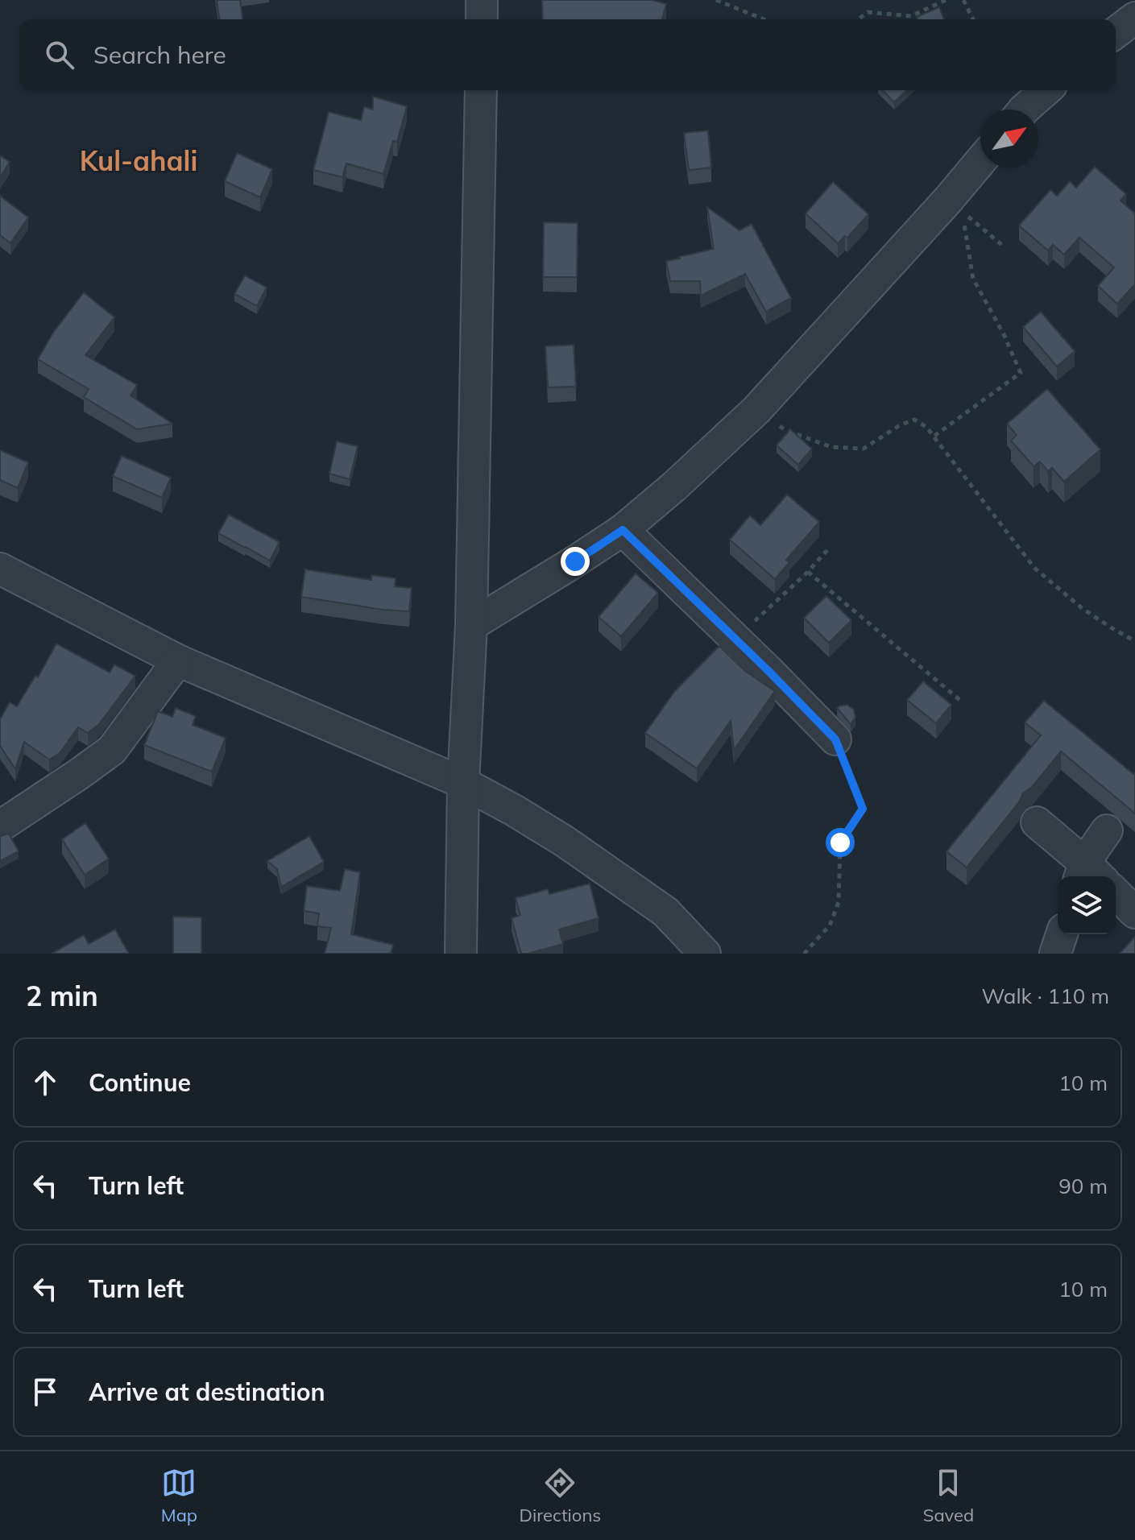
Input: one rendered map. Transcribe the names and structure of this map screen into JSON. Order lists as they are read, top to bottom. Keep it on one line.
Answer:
{"districts":["Kul-ahali"],"north":"top right","page":{"search":"Search here","heading":["2 min","Walk · 110 m"],"list":[["Continue","10 m"],["Turn left","90 m"],["Turn left","10 m"],"Arrive at destination"],"nav":["Map","Directions","Saved"]}}
